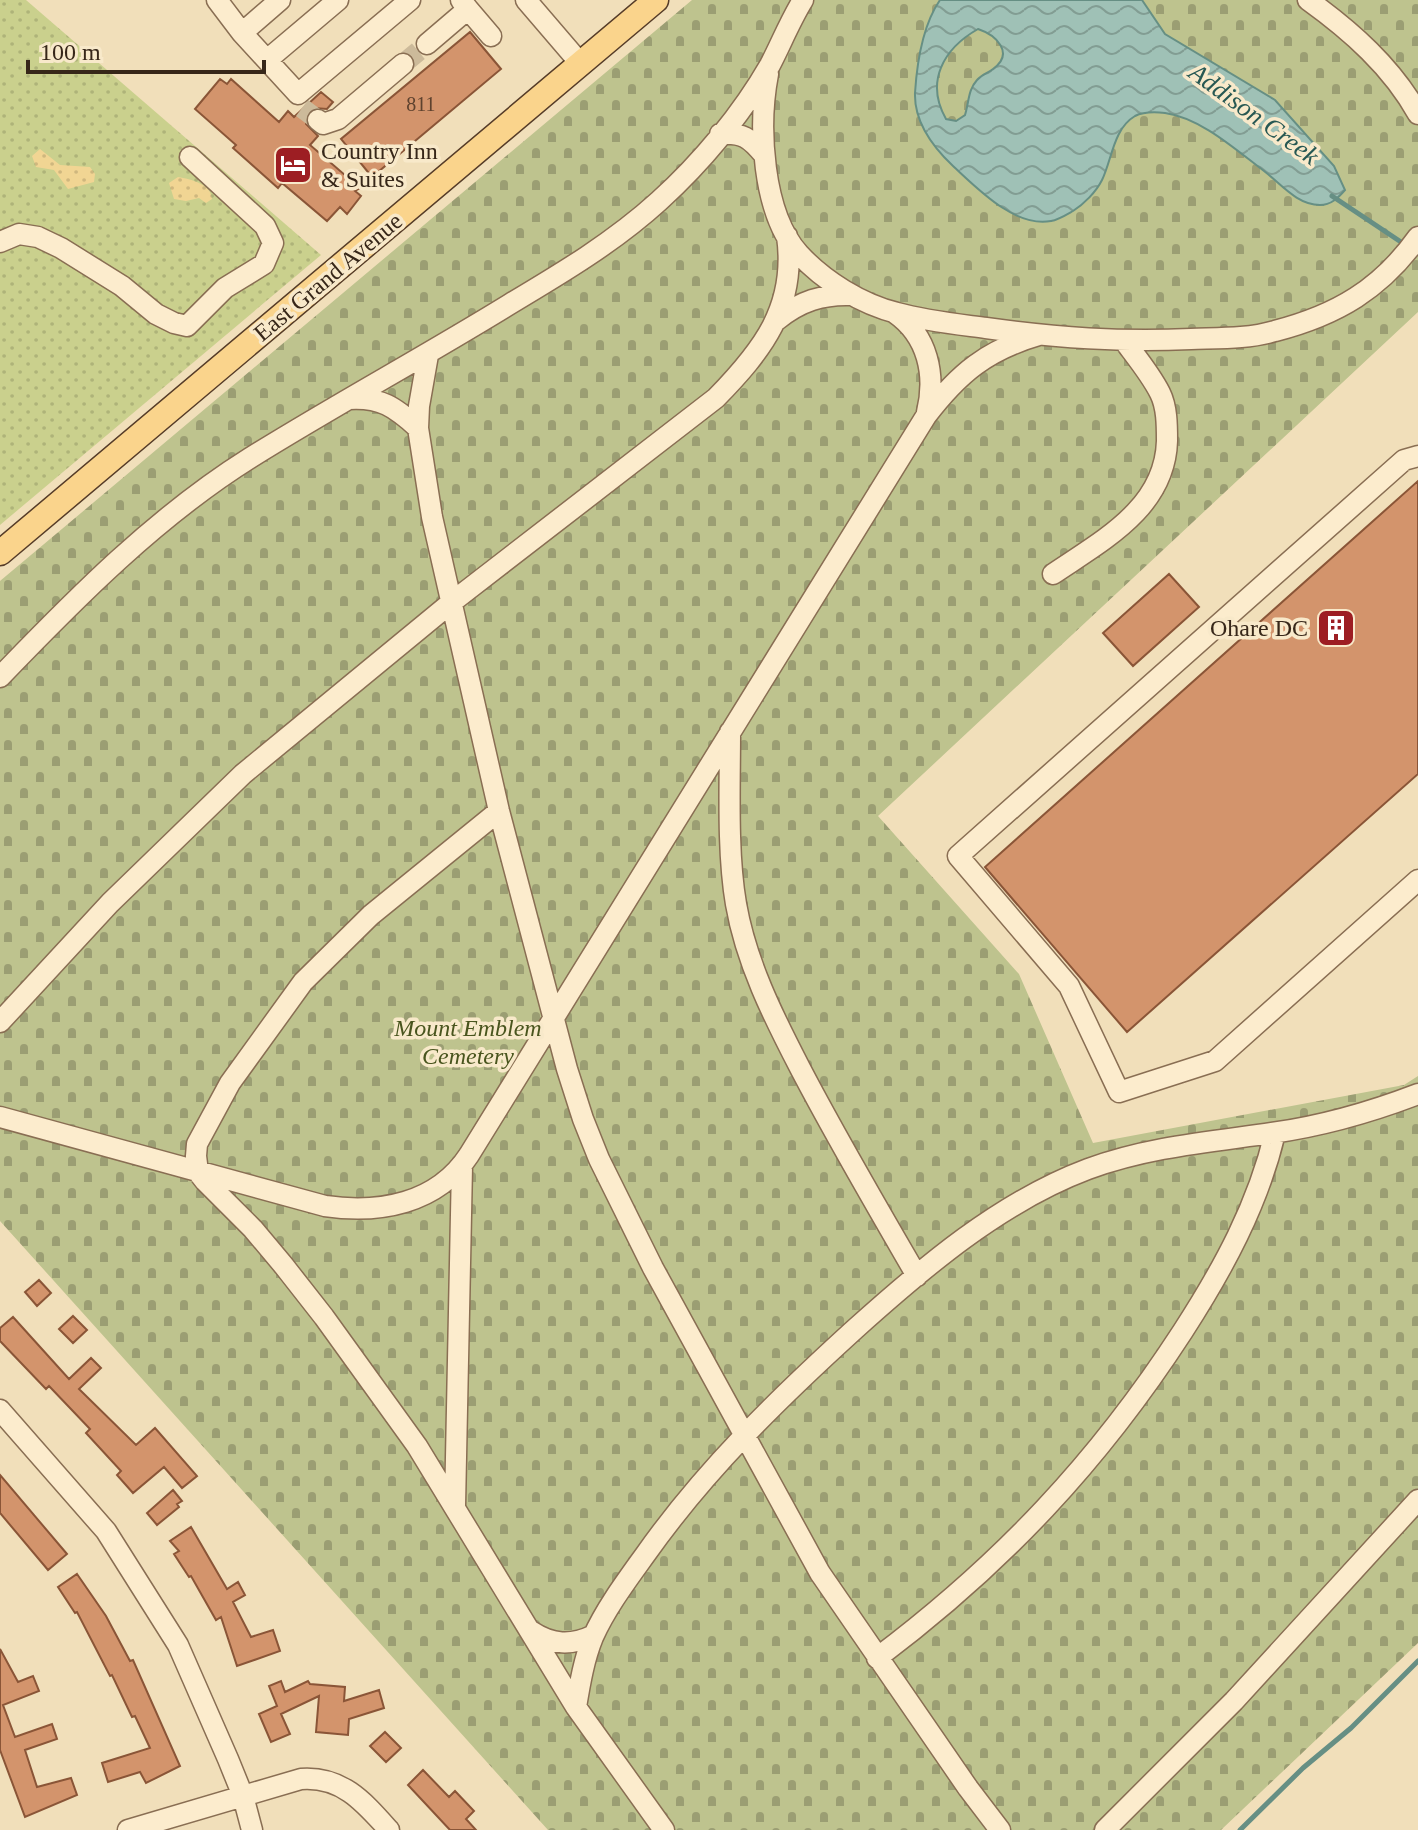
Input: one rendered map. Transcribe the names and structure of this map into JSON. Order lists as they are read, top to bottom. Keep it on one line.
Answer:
{"streets":{"main road":["East Grand Avenue"]},"water":["Addison Creek"],"parks":["Mount Emblem Cemetery"],"places":{"hotel":["Country Inn & Suites"],"building":["Ohare DC"]},"house_numbers":["811"],"scale_bar":"100 m"}
